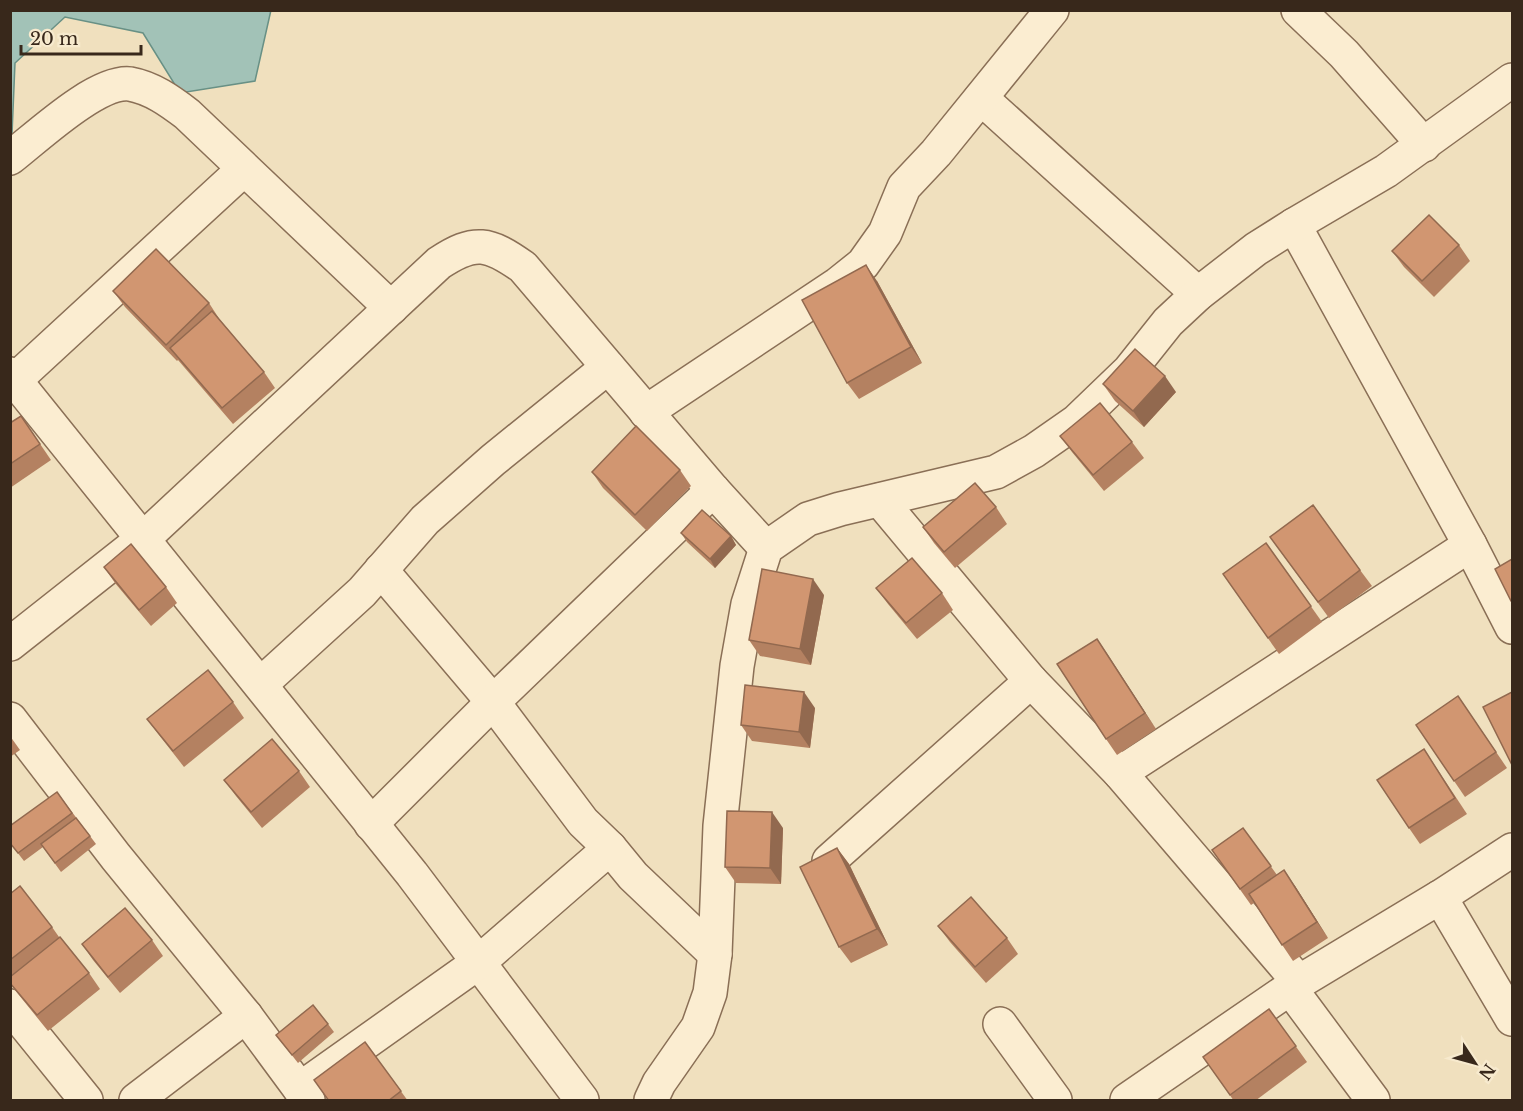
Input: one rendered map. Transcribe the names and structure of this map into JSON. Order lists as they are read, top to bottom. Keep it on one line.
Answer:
{"scale_bar":"20 m","north":"bottom right"}
